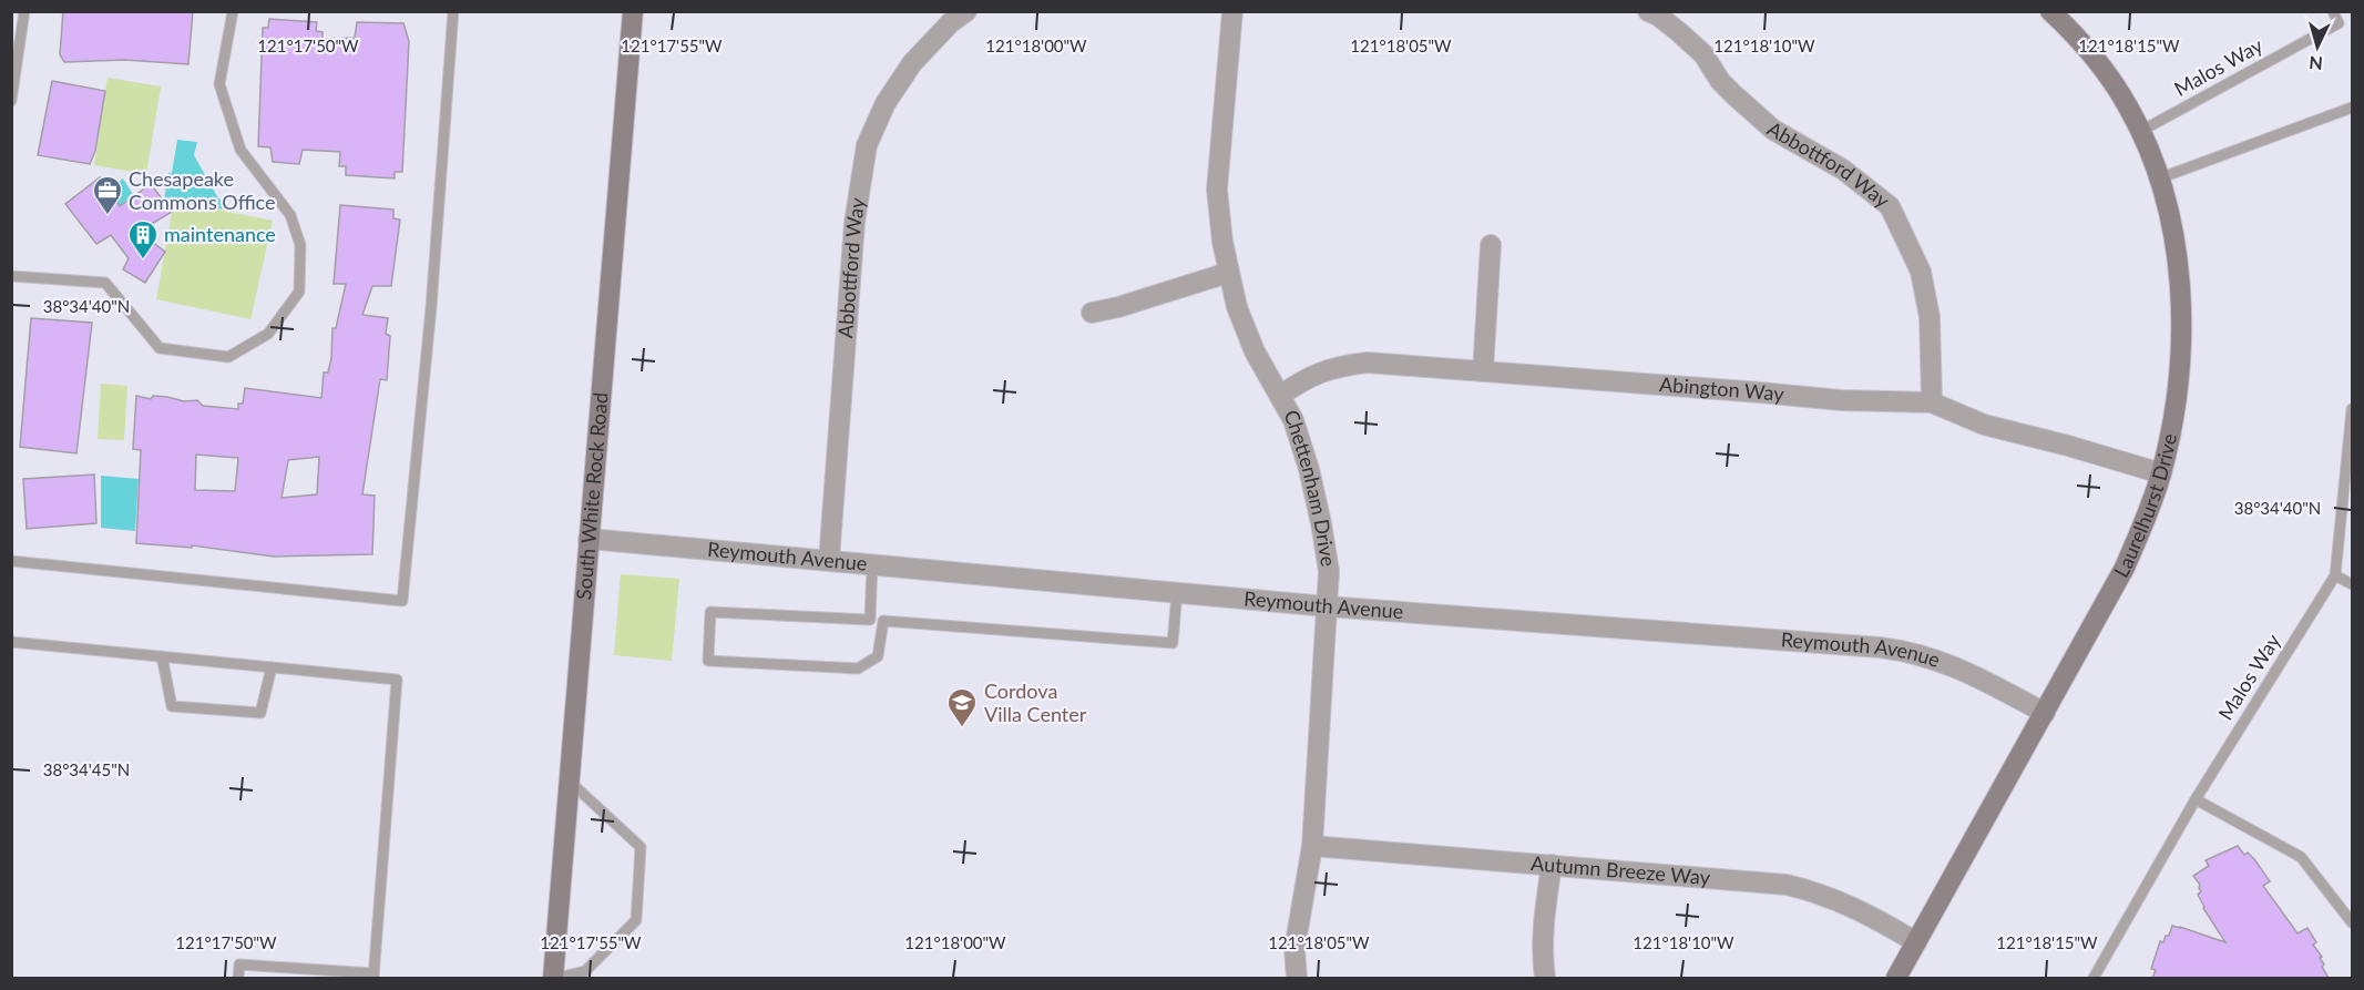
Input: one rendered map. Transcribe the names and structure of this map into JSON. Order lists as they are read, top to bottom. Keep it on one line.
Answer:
{"streets":{"street":["Abbottford Way","Abington Way","Chettenham Drive","South White Rock Road","Laurelhurst Drive","Reymouth Avenue","Autumn Breeze Way"],"lane":["Malos Way"]},"crossings":[["Malos Way","Laurelhurst Drive"],["Abbottford Way","Abington Way"],["Abbottford Way","Reymouth Avenue"],["Abington Way","Chettenham Drive"],["Abington Way","Laurelhurst Drive"],["Chettenham Drive","Reymouth Avenue"],["Chettenham Drive","Autumn Breeze Way"],["South White Rock Road","Reymouth Avenue"],["Laurelhurst Drive","Reymouth Avenue"],["Laurelhurst Drive","Autumn Breeze Way"]],"places":{"office":["Chesapeake Commons Office"],"building":["maintenance"],"school or university":["Cordova Villa Center"]},"north":"bottom","coordinates":["121°17'50\"W","121°17'55\"W","121°18'00\"W","121°18'05\"W","121°18'10\"W","121°18'15\"W","38°34'40\"N","38°34'45\"N"]}
